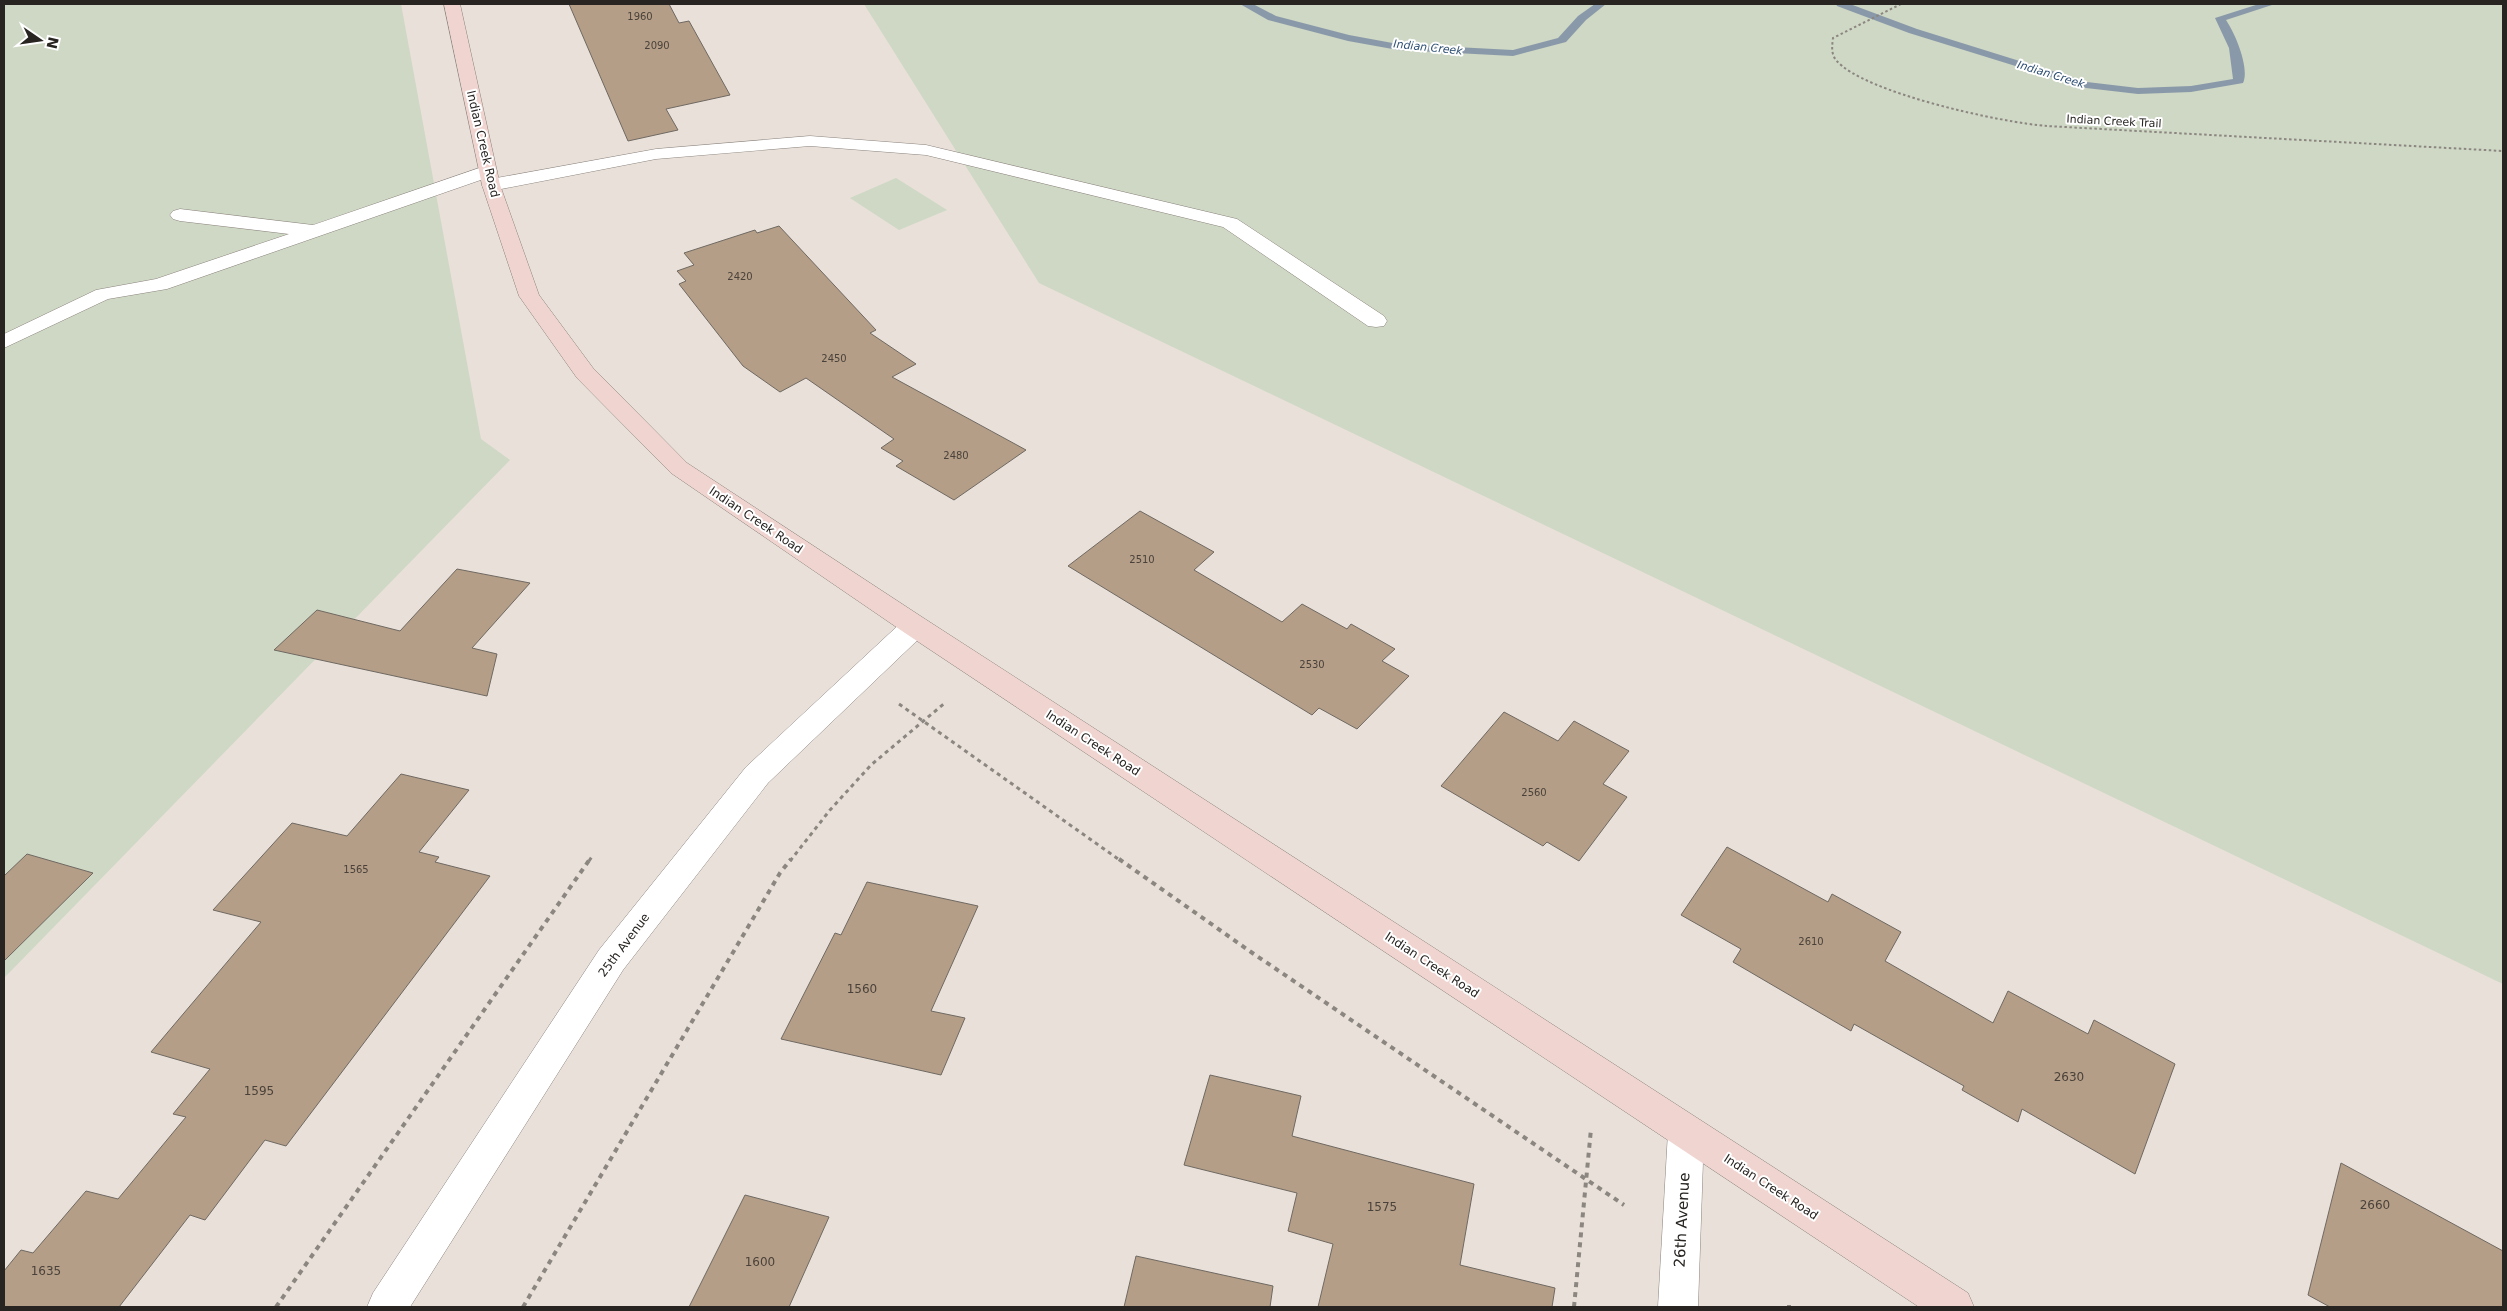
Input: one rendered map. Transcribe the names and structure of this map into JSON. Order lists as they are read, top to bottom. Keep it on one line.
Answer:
{"streets":{"street":["Indian Creek Road","25th Avenue","26th Avenue"],"path":["Indian Creek Trail"]},"crossings":[["Indian Creek Road","25th Avenue"],["Indian Creek Road","26th Avenue"]],"water":["Indian Creek"],"house_numbers":["1960","2090","2420","2450","2480","2510","2530","2560","1565","2610","1560","2630","1595","2660","1575","1600","1635"],"north":"right"}
